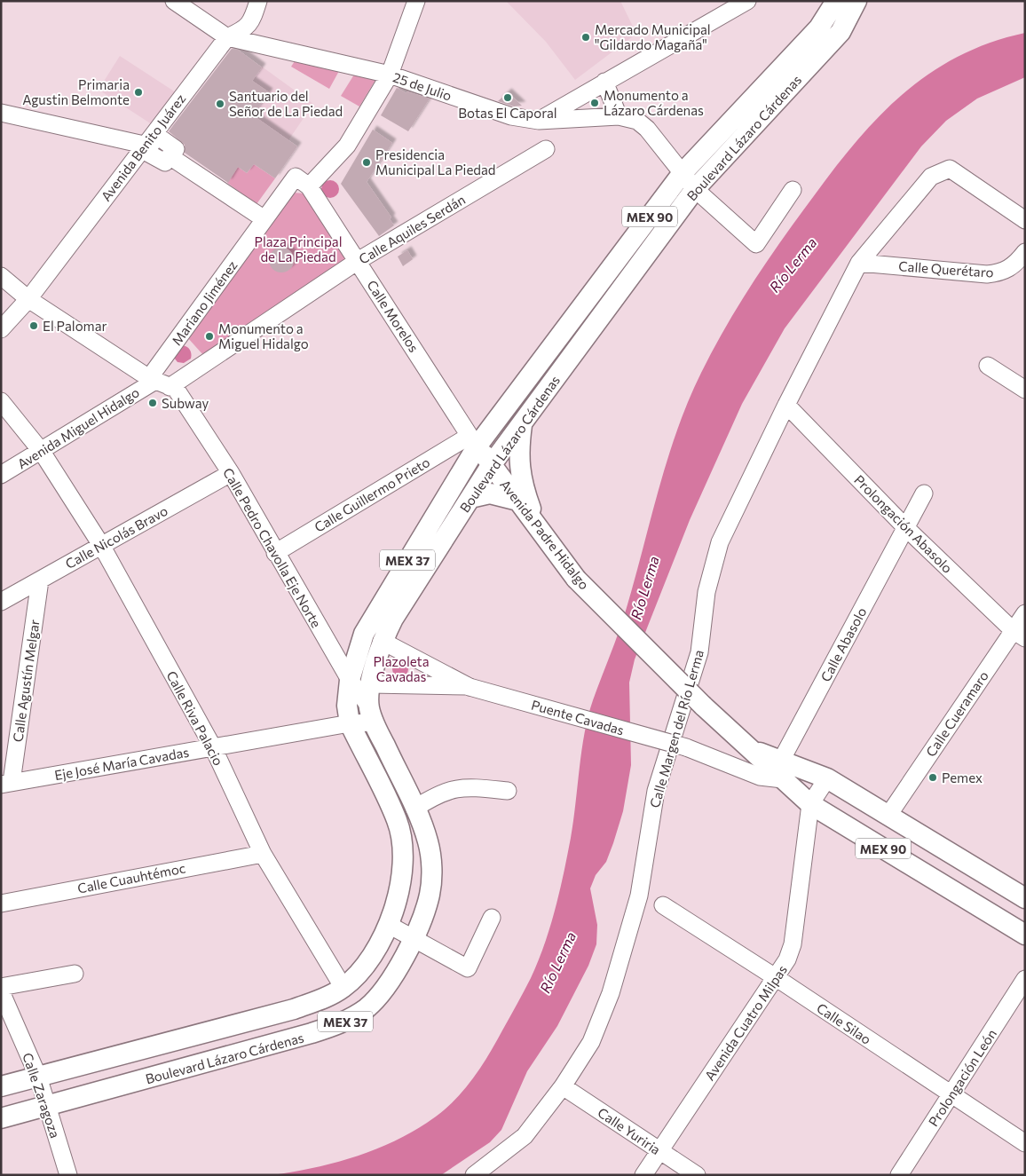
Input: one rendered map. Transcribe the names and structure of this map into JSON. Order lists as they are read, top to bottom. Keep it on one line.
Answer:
{"streets":{"main road":["Boulevard Lázaro Cárdenas","MEX 90","Avenida Padre Hidalgo","MEX 37"],"street":["25 de Julio","Avenida Benito Juárez","Calle Aquiles Serdán","Calle Querétaro","Mariano Jiménez","Calle Morelos","Avenida Miguel Hidalgo","Calle Guillermo Prieto","Prolongación Abasolo","Calle Nicolás Bravo","Calle Pedro Chavolla Eje Norte","Calle Abasolo","Calle Agustín Melgar","Calle Cueramaro","Puente Cavadas","Calle Riva Palacio","Calle Margen del Río Lerma","Eje José María Cavadas","Calle Cuauhtémoc","Avenida Cuatro Milpas","Calle Silao","Prolongación León","Calle Zaragoza","Calle Yuriria"]},"crossings":[["25 de Julio","Boulevard Lázaro Cárdenas"],["25 de Julio","Avenida Benito Juárez"],["Boulevard Lázaro Cárdenas","MEX 90"],["Boulevard Lázaro Cárdenas","Calle Morelos"],["Boulevard Lázaro Cárdenas","Calle Guillermo Prieto"],["Boulevard Lázaro Cárdenas","Avenida Padre Hidalgo"],["Boulevard Lázaro Cárdenas","Calle Pedro Chavolla Eje Norte"],["Boulevard Lázaro Cárdenas","Calle Riva Palacio"],["Boulevard Lázaro Cárdenas","Eje José María Cavadas"],["Boulevard Lázaro Cárdenas","Calle Zaragoza"],["MEX 90","Avenida Padre Hidalgo"],["Calle Aquiles Serdán","Mariano Jiménez"],["Calle Aquiles Serdán","Calle Morelos"],["Calle Aquiles Serdán","Avenida Miguel Hidalgo"],["Calle Aquiles Serdán","Calle Pedro Chavolla Eje Norte"],["Mariano Jiménez","Calle Morelos"],["Mariano Jiménez","Avenida Miguel Hidalgo"],["Mariano Jiménez","Calle Pedro Chavolla Eje Norte"],["Calle Morelos","Calle Guillermo Prieto"],["Calle Morelos","Avenida Padre Hidalgo"],["Avenida Miguel Hidalgo","Calle Pedro Chavolla Eje Norte"],["Avenida Miguel Hidalgo","Calle Riva Palacio"],["Calle Guillermo Prieto","Avenida Padre Hidalgo"],["Calle Guillermo Prieto","Calle Pedro Chavolla Eje Norte"],["Prolongación Abasolo","Calle Abasolo"],["Prolongación Abasolo","Calle Cueramaro"],["Prolongación Abasolo","Calle Margen del Río Lerma"],["Avenida Padre Hidalgo","Calle Abasolo"],["Avenida Padre Hidalgo","Calle Cueramaro"],["Avenida Padre Hidalgo","Puente Cavadas"],["Avenida Padre Hidalgo","Avenida Cuatro Milpas"],["Calle Nicolás Bravo","Calle Pedro Chavolla Eje Norte"],["Calle Nicolás Bravo","Calle Agustín Melgar"],["Calle Nicolás Bravo","Calle Riva Palacio"],["Calle Pedro Chavolla Eje Norte","Eje José María Cavadas"],["Calle Abasolo","Puente Cavadas"],["Calle Agustín Melgar","Eje José María Cavadas"],["Calle Riva Palacio","Eje José María Cavadas"],["Calle Riva Palacio","Calle Cuauhtémoc"],["Calle Margen del Río Lerma","Calle Yuriria"],["Avenida Cuatro Milpas","Calle Silao"],["Avenida Cuatro Milpas","Calle Yuriria"],["Calle Silao","Prolongación León"]],"water":["Río Lerma"],"parks":["Plaza Principal de La Piedad","Plazoleta Cavadas"],"places":["Mercado Municipal \"Gildardo Magaña\"","Primaria Agustin Belmonte","Botas El Caporal","Monumento a Lázaro Cárdenas","Santuario del Señor de La Piedad","Presidencia Municipal La Piedad","El Palomar","Monumento a Miguel Hidalgo","Subway","Pemex"]}
